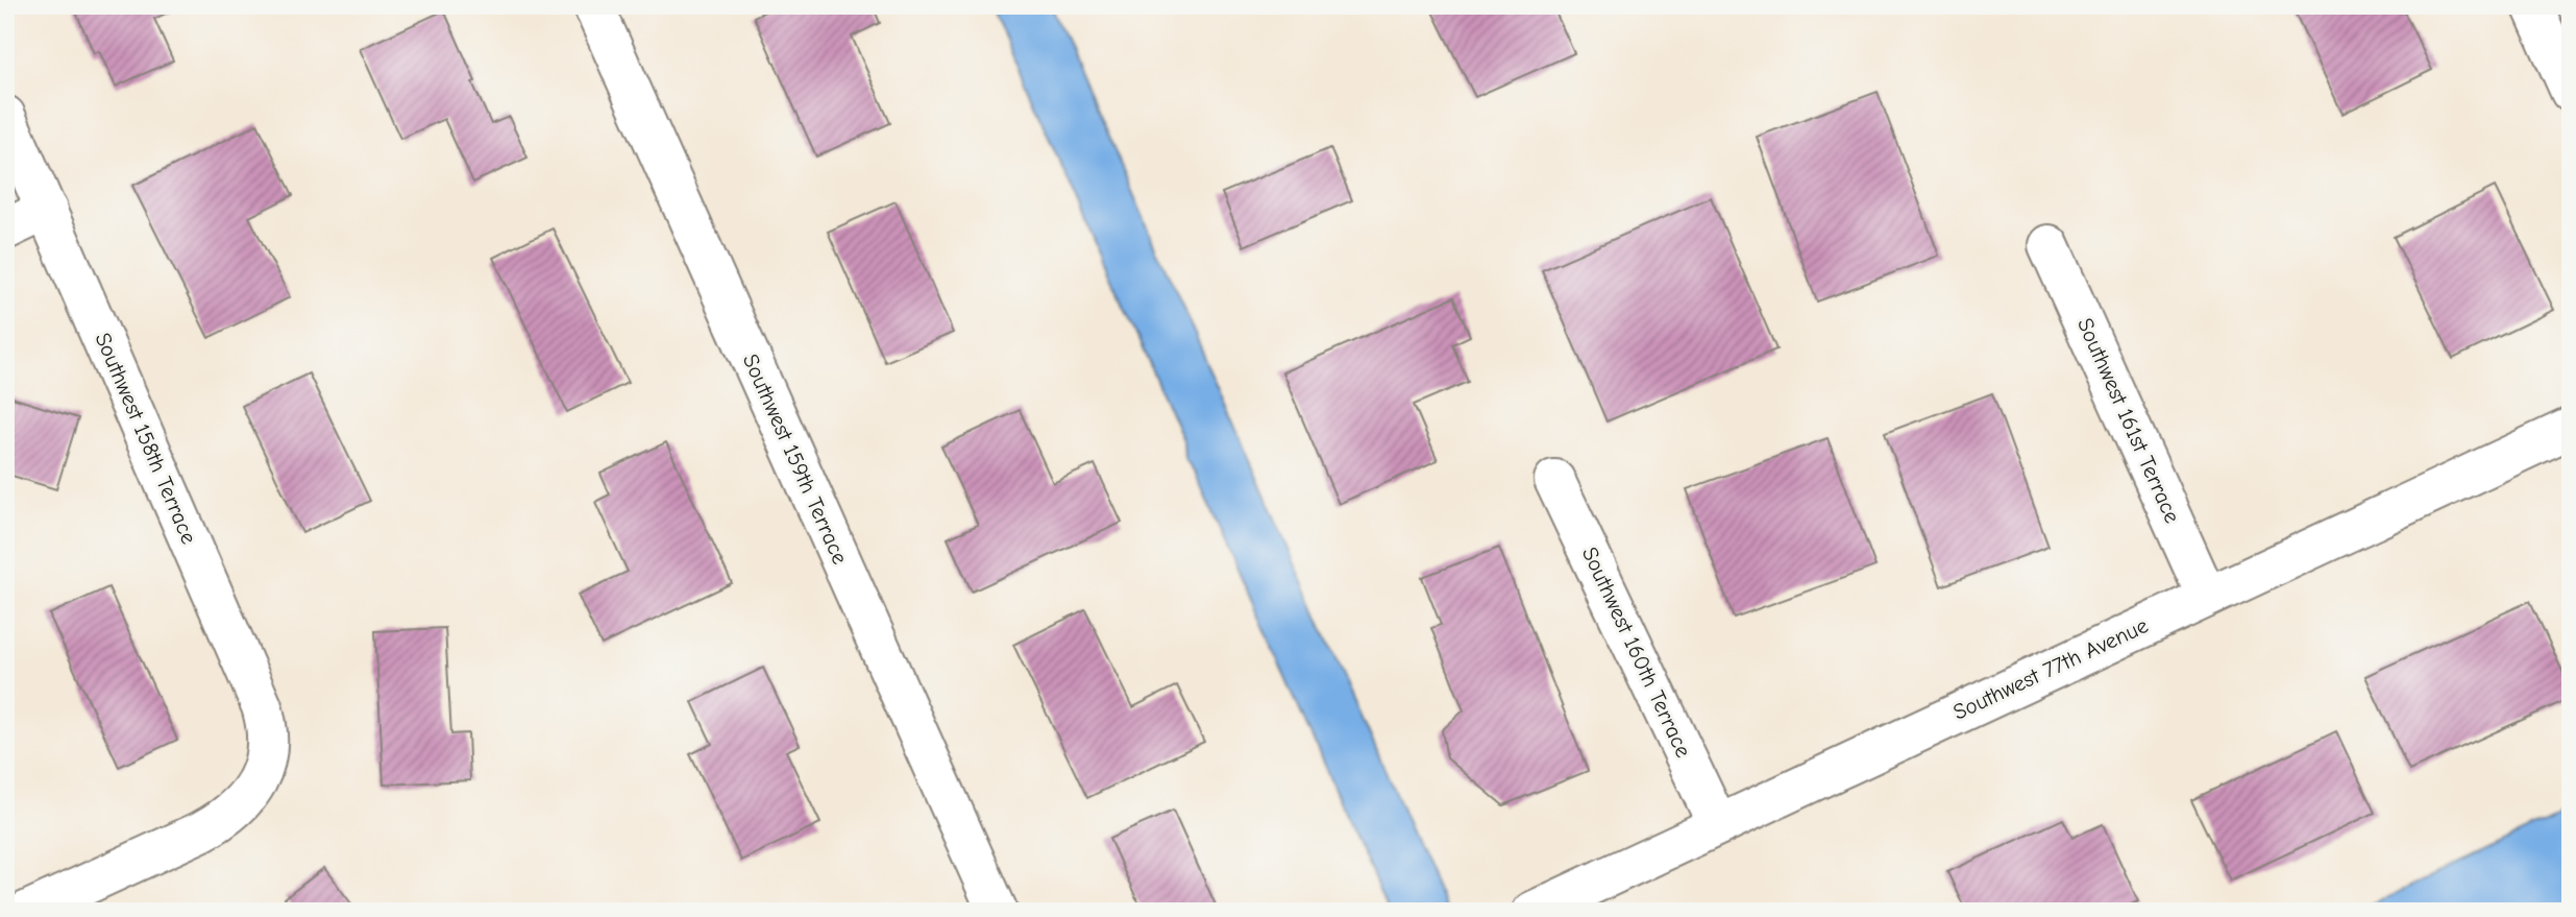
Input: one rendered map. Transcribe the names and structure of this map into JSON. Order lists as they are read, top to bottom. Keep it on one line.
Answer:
{"streets":{"street":["Southwest 161st Terrace","Southwest 158th Terrace","Southwest 159th Terrace","Southwest 160th Terrace","Southwest 77th Avenue"]},"crossings":[["Southwest 161st Terrace","Southwest 77th Avenue"],["Southwest 160th Terrace","Southwest 77th Avenue"]]}
